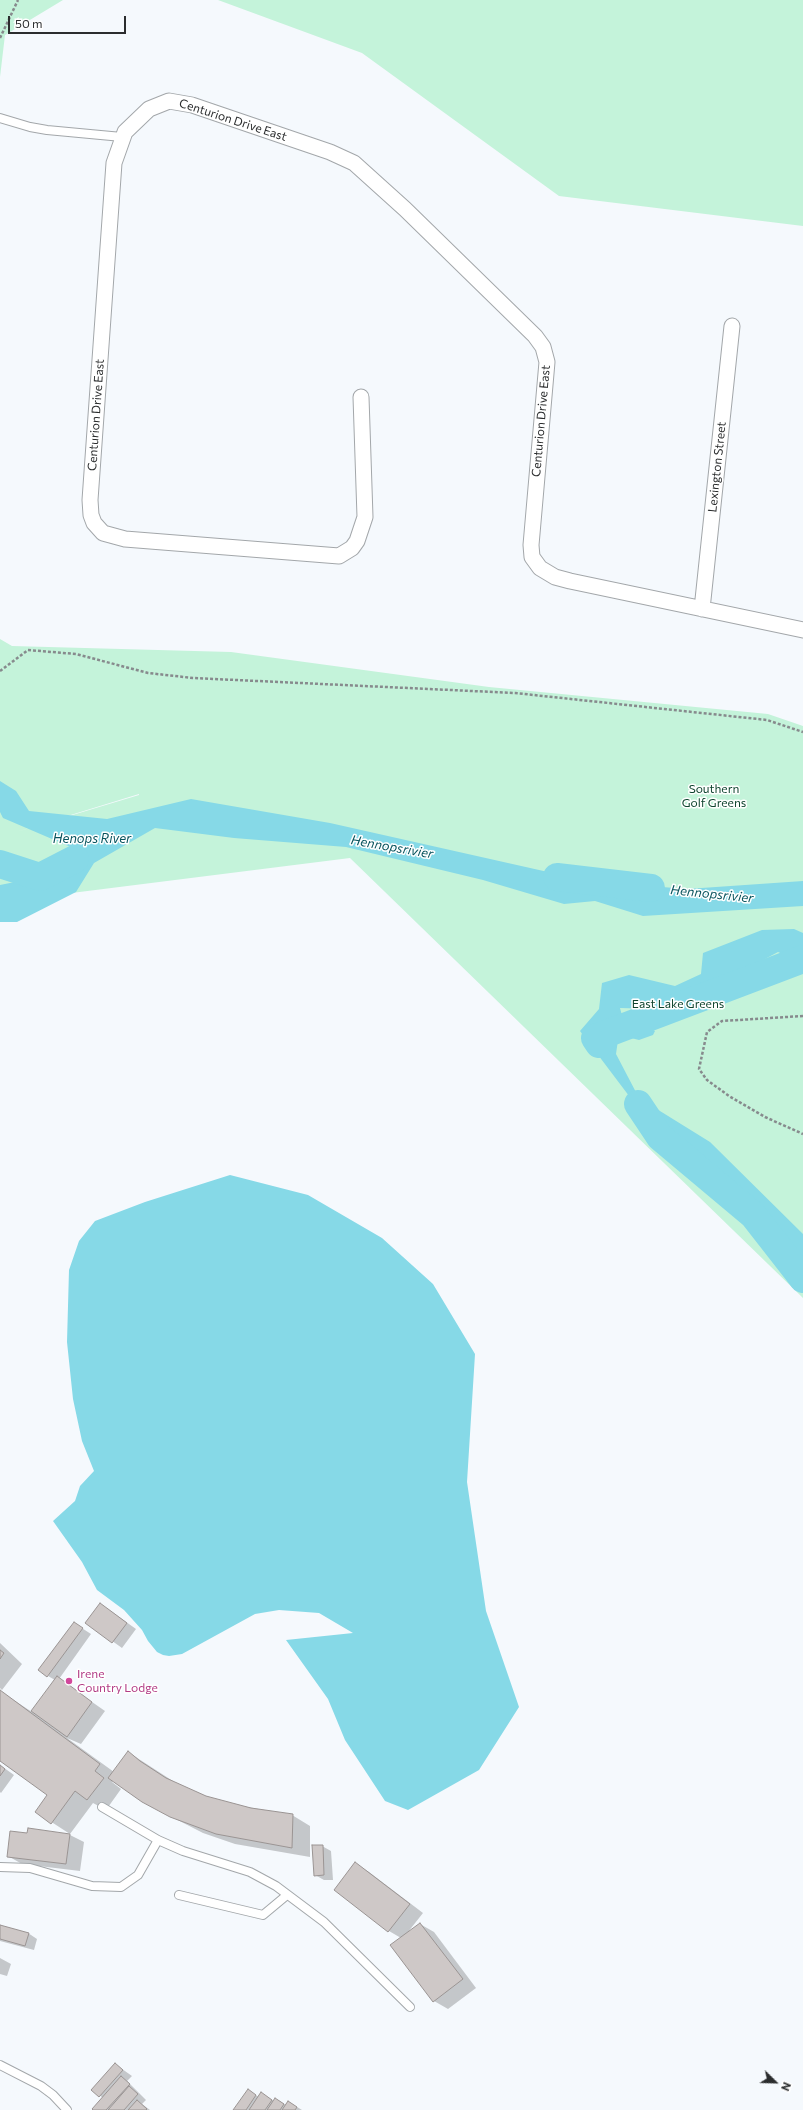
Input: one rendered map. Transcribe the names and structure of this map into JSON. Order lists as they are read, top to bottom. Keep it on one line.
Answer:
{"streets":{"street":["Centurion Drive East","Lexington Street"]},"crossings":[["Centurion Drive East","Lexington Street"]],"water":["Henops River","Hennopsrivier"],"parks":["Southern Golf Greens","East Lake Greens"],"places":["Irene Country Lodge"],"scale_bar":"50 m","north":"bottom right"}
